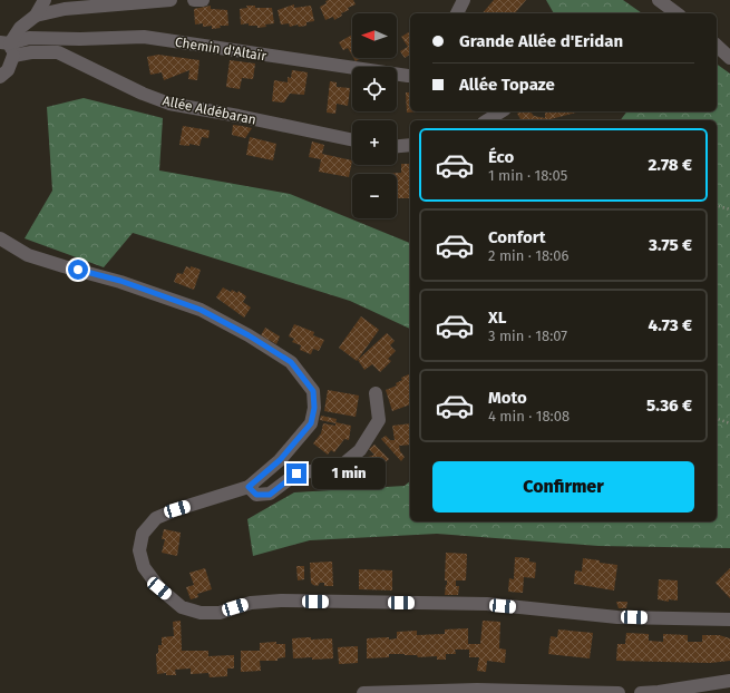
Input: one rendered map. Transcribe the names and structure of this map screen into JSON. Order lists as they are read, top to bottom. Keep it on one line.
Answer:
{"streets":{"street":["Chemin d'Altaïr","Allée Aldébaran"]},"crossings":[["Chemin d'Altaïr","Allée Aldébaran"]],"north":"left","page":{"map_buttons":["+","−"],"banner":["Grande Allée d'Eridan","Allée Topaze"],"list":[{"name":"Éco","note":"1 min · 18:05","value":"2.78 €"},{"name":"Confort","note":"2 min · 18:06","value":"3.75 €"},{"name":"XL","note":"3 min · 18:07","value":"4.73 €"},{"name":"Moto","note":"4 min · 18:08","value":"5.36 €"}],"buttons":"Confirmer","bubble":"1 min"}}
